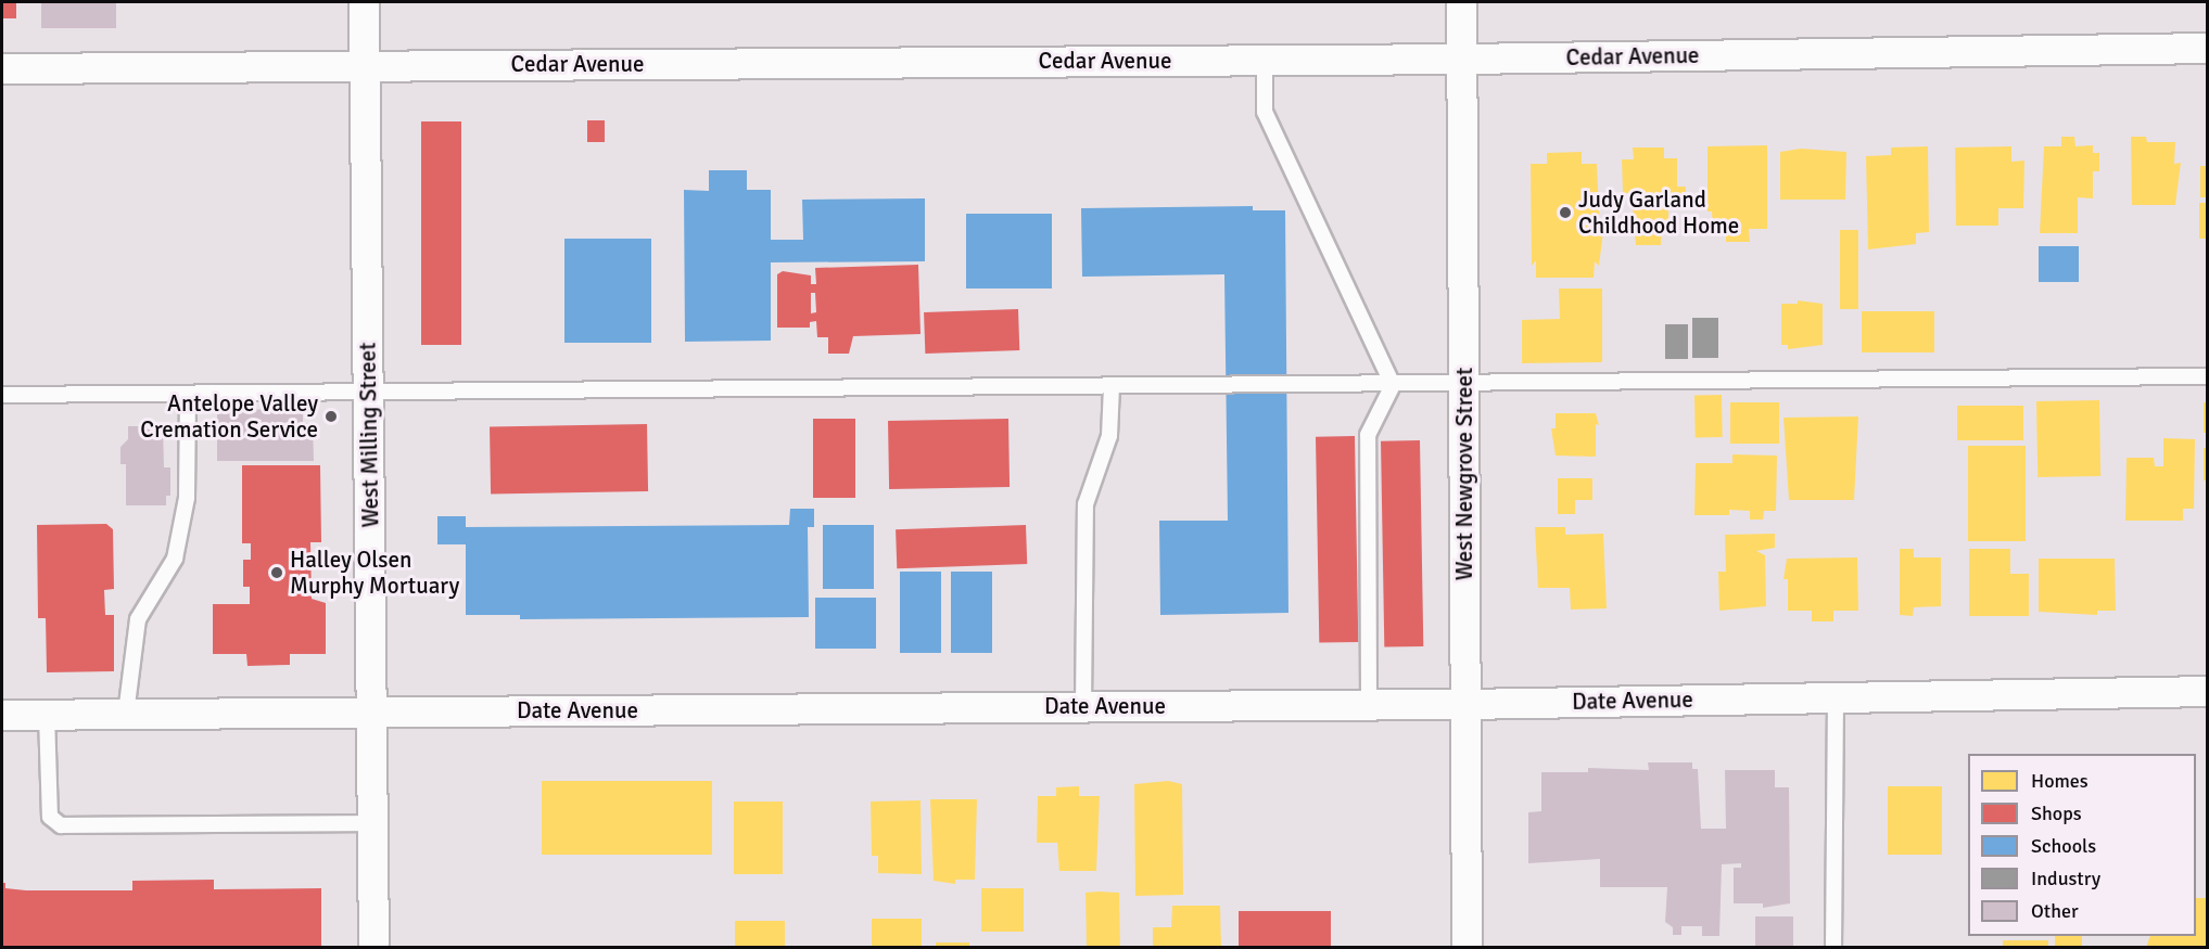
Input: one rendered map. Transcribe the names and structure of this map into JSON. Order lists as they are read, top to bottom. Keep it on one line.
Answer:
{"streets":{"street":["Cedar Avenue","West Milling Street","West Newgrove Street","Date Avenue"]},"crossings":[["Cedar Avenue","West Milling Street"],["Cedar Avenue","West Newgrove Street"],["West Milling Street","Date Avenue"],["West Newgrove Street","Date Avenue"]],"places":["Judy Garland Childhood Home","Antelope Valley Cremation Service","Halley Olsen Murphy Mortuary"],"legend":["Homes","Shops","Schools","Industry","Other"]}
